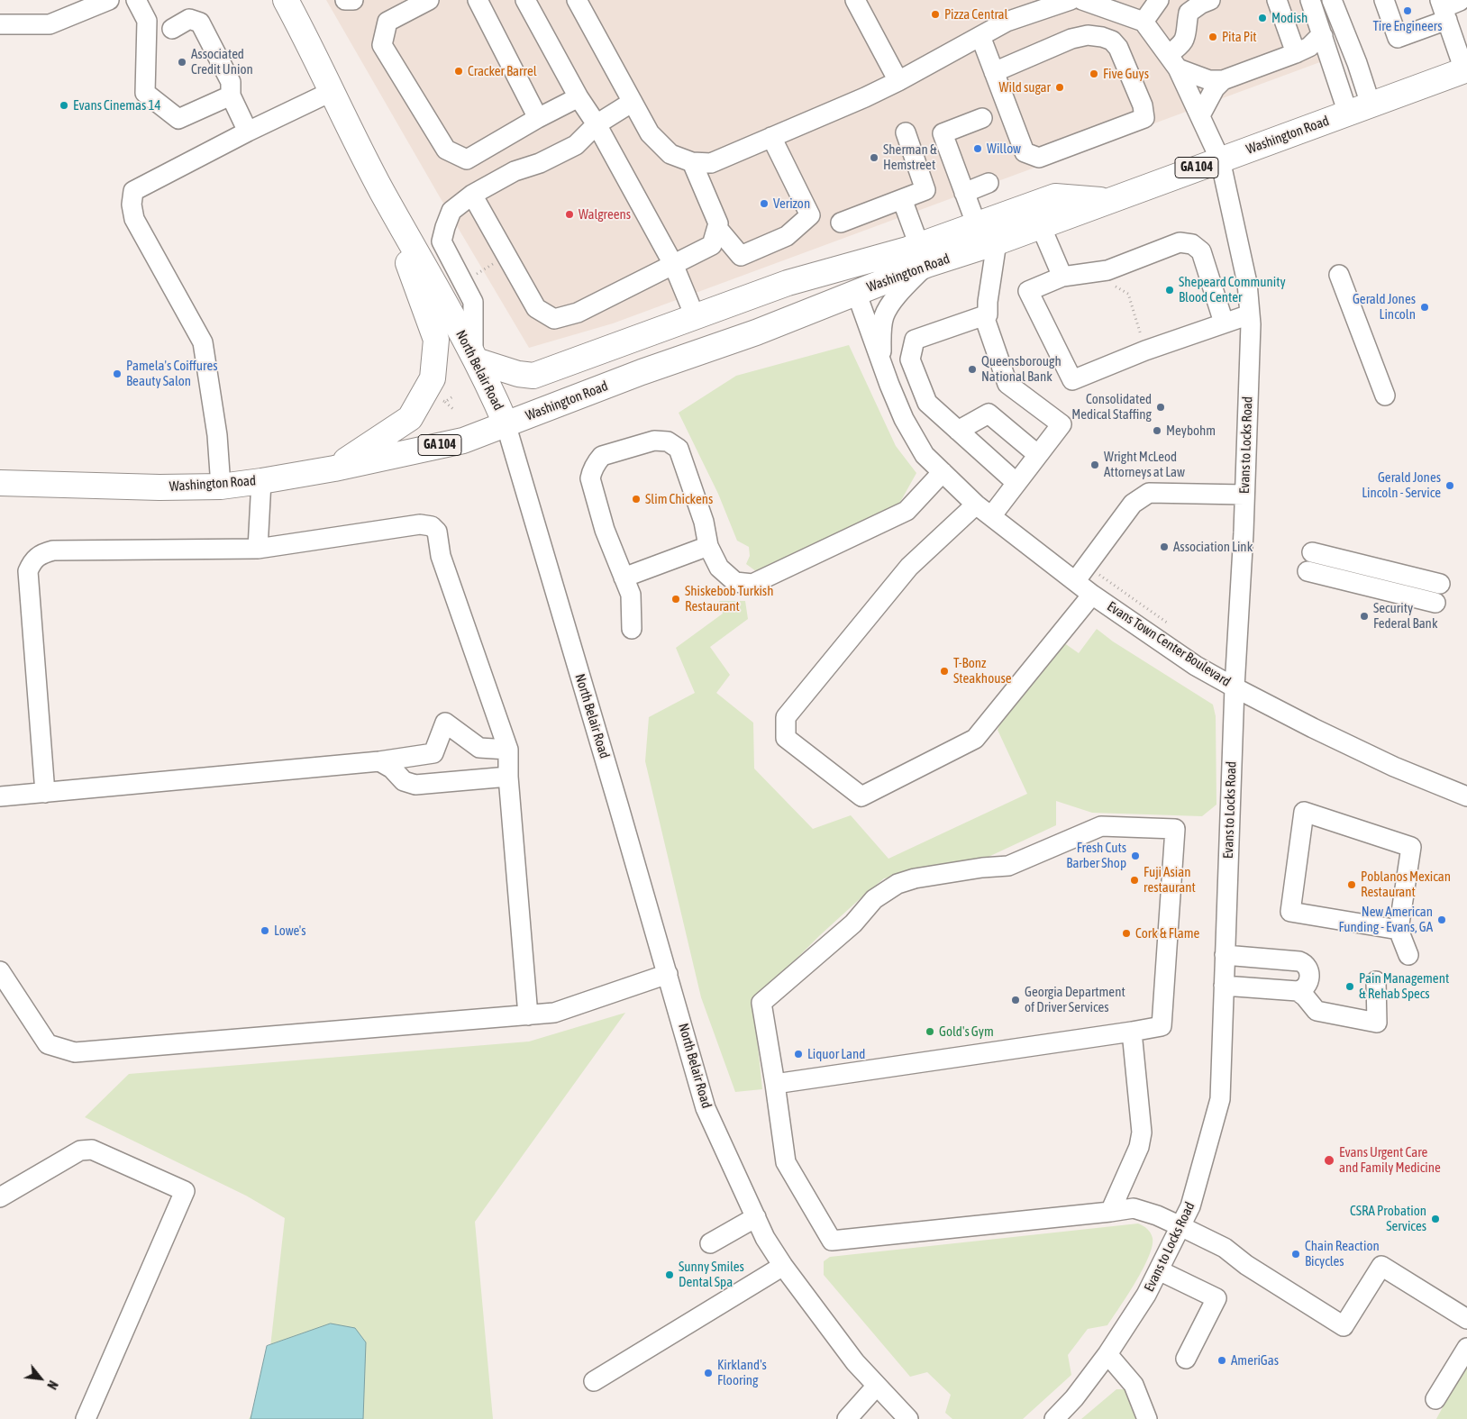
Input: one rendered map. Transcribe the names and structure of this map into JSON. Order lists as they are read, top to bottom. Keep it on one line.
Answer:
{"streets":{"main road":["Washington Road","GA 104","North Belair Road"],"street":["Evans to Locks Road","Evans Town Center Boulevard"]},"crossings":[["Washington Road","North Belair Road"],["Washington Road","Evans to Locks Road"],["Washington Road","Evans Town Center Boulevard"],["Evans to Locks Road","Evans Town Center Boulevard"]],"places":["Tire Engineers","Pizza Central","Modish","Pita Pit","Associated Credit Union","Cracker Barrel","Five Guys","Wild sugar","Evans Cinemas 14","Willow","Sherman & Hemstreet","Verizon","Walgreens","Shepeard Community Blood Center","Gerald Jones Lincoln","Queensborough National Bank","Pamela's Coiffures Beauty Salon","Consolidated Medical Staffing","Meybohm","Wright McLeod Attorneys at Law","Gerald Jones Lincoln - Service","Slim Chickens","Association Link","Shiskebob Turkish Restaurant","Security Federal Bank","T-Bonz Steakhouse","Fresh Cuts Barber Shop","Fuji Asian restaurant","Poblanos Mexican Restaurant","New American Funding - Evans, GA","Lowe's","Cork & Flame","Pain Management & Rehab Specs","Georgia Department of Driver Services","Gold's Gym","Liquor Land","Evans Urgent Care and Family Medicine","CSRA Probation Services","Chain Reaction Bicycles","Sunny Smiles Dental Spa","AmeriGas","Kirkland's Flooring"],"north":"bottom right"}
